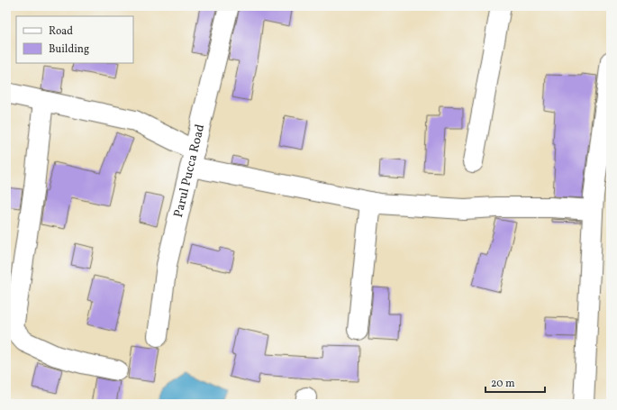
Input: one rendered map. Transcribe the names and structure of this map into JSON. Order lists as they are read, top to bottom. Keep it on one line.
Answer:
{"streets":{"street":["Parul Pucca Road"]},"legend":["Road","Building"],"scale_bar":"20 m"}
